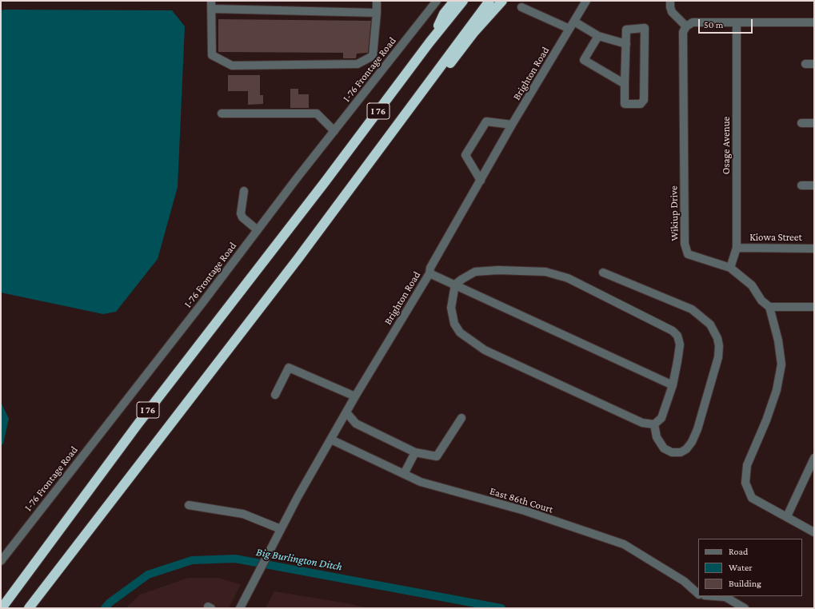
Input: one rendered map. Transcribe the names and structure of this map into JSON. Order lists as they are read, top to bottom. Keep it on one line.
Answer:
{"streets":{"highway":["I 76"],"street":["I-76 Frontage Road","Brighton Road","Osage Avenue","Wikiup Drive","Kiowa Street","East 86th Court"]},"crossings":[["Brighton Road","East 86th Court"],["Osage Avenue","Wikiup Drive"],["Osage Avenue","Kiowa Street"]],"water":["Big Burlington Ditch"],"legend":["Road","Water","Building"],"scale_bar":"50 m"}
